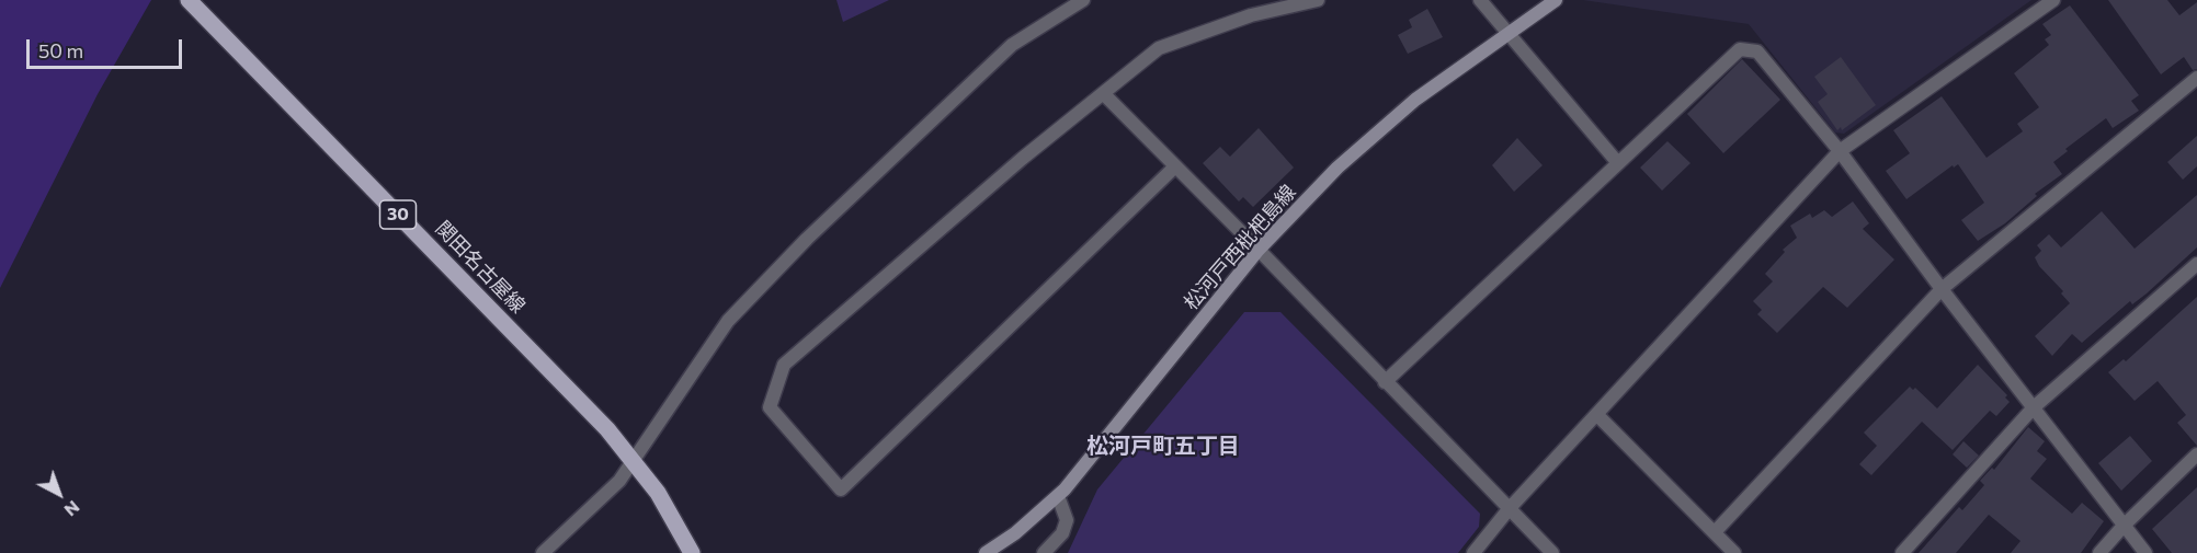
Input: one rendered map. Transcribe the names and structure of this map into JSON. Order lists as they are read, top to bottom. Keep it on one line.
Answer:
{"streets":{"main road":["30","松河戸西枇杷島線","関田名古屋線"]},"districts":["松河戸町五丁目"],"scale_bar":"50 m","north":"bottom right"}
